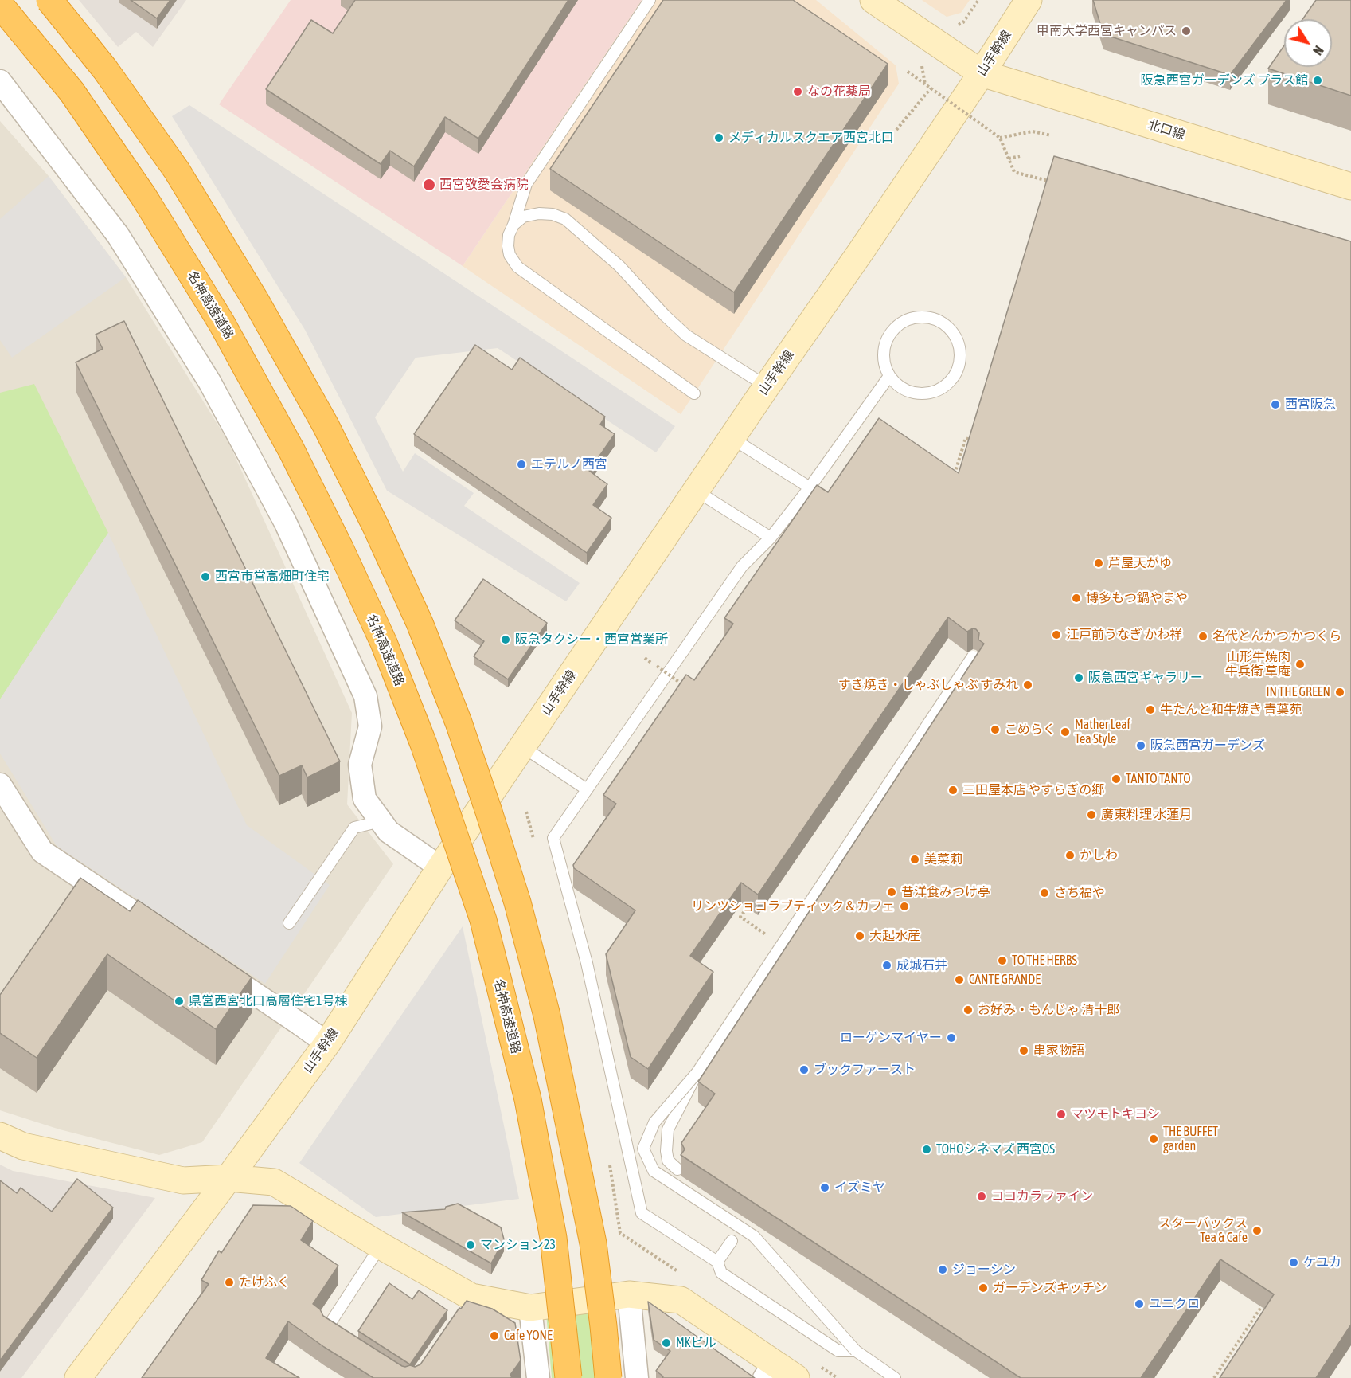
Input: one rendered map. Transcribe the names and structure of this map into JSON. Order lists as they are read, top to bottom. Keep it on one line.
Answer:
{"streets":{"highway":["名神高速道路"],"street":["山手幹線","北口線"]},"crossings":[["山手幹線","北口線"]],"places":["甲南大学西宮キャンパス","阪急西宮ガーデンズ プラス館","なの花薬局","メディカルスクエア西宮北口","西宮敬愛会病院","西宮阪急","エテルノ西宮","芦屋天がゆ","西宮市営高畑町住宅","博多もつ鍋やまや","江戸前うなぎ かわ祥","名代とんかつ かつくら","阪急タクシー・西宮営業所","山形牛焼肉 牛兵衛 草庵","阪急西宮ギャラリー","すき焼き・しゃぶしゃぶ すみれ","IN THE GREEN","牛たんと和牛焼き 青葉苑","こめらく","Mather Leaf Tea Style","阪急西宮ガーデンズ","TANTO TANTO","三田屋本店 やすらぎの郷","廣東料理 水蓮月","かしわ","美菜莉","昔洋食みつけ亭","さち福や","リンツショコラブティック＆カフェ","大起水産","TO THE HERBS","成城石井","CANTE GRANDE","県営西宮北口高層住宅1号棟","お好み・もんじゃ 清十郎","ローゲンマイヤー","串家物語","ブックファースト","マツモトキヨシ","THE BUFFET garden","TOHOシネマズ 西宮OS","イズミヤ","ココカラファイン","スターバックス Tea & Cafe","マンション23","ケユカ","ジョーシン","たけふく","ガーデンズキッチン","ユニクロ","Cafe YONE","MKビル"],"north":"bottom right"}
